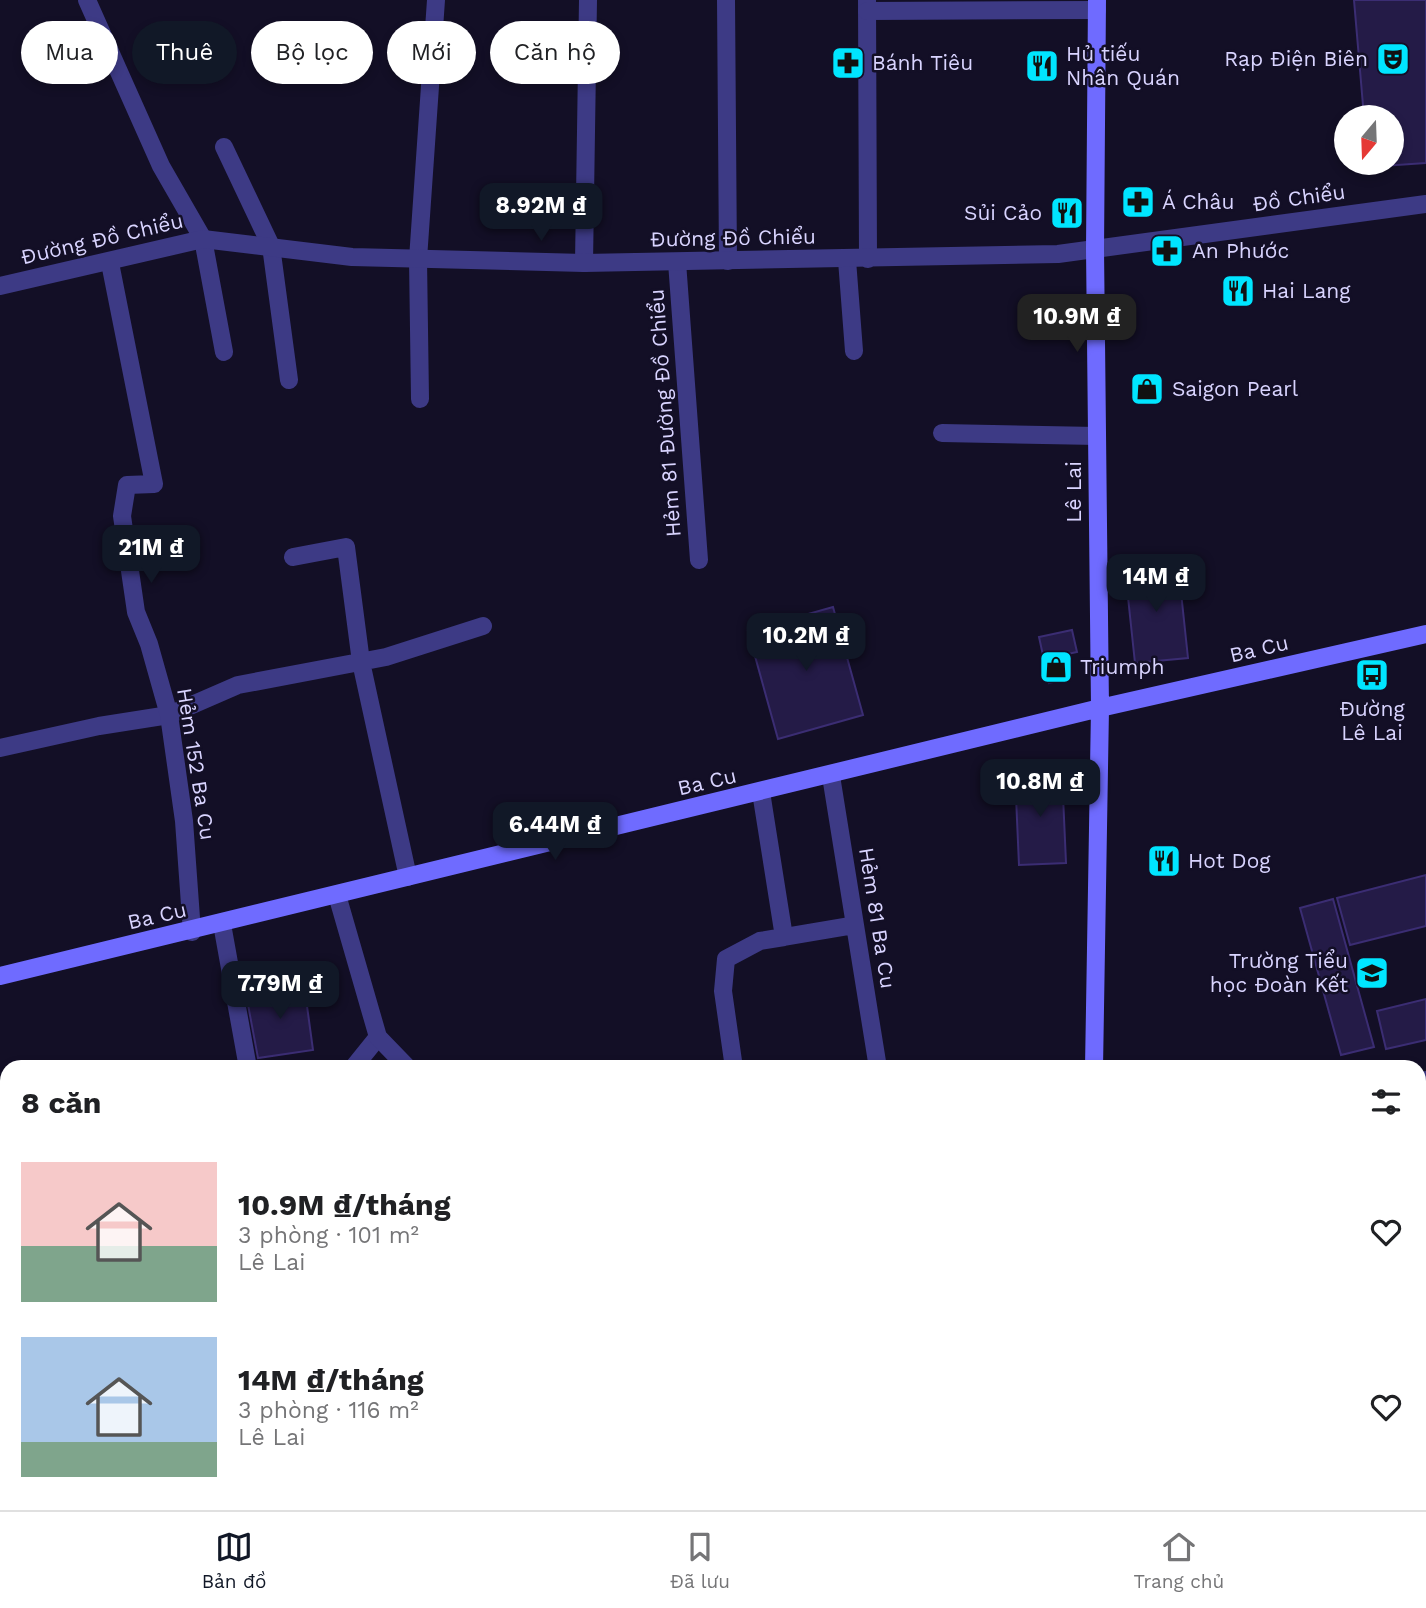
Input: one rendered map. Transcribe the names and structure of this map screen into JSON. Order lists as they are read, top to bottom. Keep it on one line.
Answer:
{"streets":{"main road":["Lê Lai","Ba Cu"],"street":["Đồ Chiểu","Đường Đồ Chiểu","Hẻm 81 Đường Đồ Chiểu","Hẻm 152 Ba Cu","Hẻm 81 Ba Cu"]},"crossings":[["Đồ Chiểu","Đường Đồ Chiểu"],["Đồ Chiểu","Lê Lai"],["Đường Đồ Chiểu","Hẻm 81 Đường Đồ Chiểu"],["Đường Đồ Chiểu","Lê Lai"],["Đường Đồ Chiểu","Hẻm 152 Ba Cu"],["Lê Lai","Ba Cu"],["Ba Cu","Hẻm 152 Ba Cu"],["Ba Cu","Hẻm 81 Ba Cu"]],"places":{"theatre":["Rạp Điện Biên"],"pharmacy":["Bánh Tiêu","Á Châu","An Phước"],"restaurant":["Hủ tiếu Nhân Quán","Sủi Cảo","Hai Lang","Hot Dog"],"shop":["Saigon Pearl","Triumph"],"bus stop":["Đường Lê Lai"],"school or university":["Trường Tiểu học Đoàn Kết"]},"north":"bottom","page":{"chip":["Mua","Thuê","Bộ lọc","Mới","Căn hộ"],"price":["8.92M ₫","10.9M ₫","21M ₫","14M ₫","10.2M ₫","10.8M ₫","6.44M ₫","7.79M ₫"],"heading":"8 căn","list":[{"name":"10.9M ₫/tháng","note":"3 phòng · 101 m² · Lê Lai"},{"name":"14M ₫/tháng","note":"3 phòng · 116 m² · Lê Lai"}],"tabs":["Bản đồ","Đã lưu","Trang chủ"]}}
